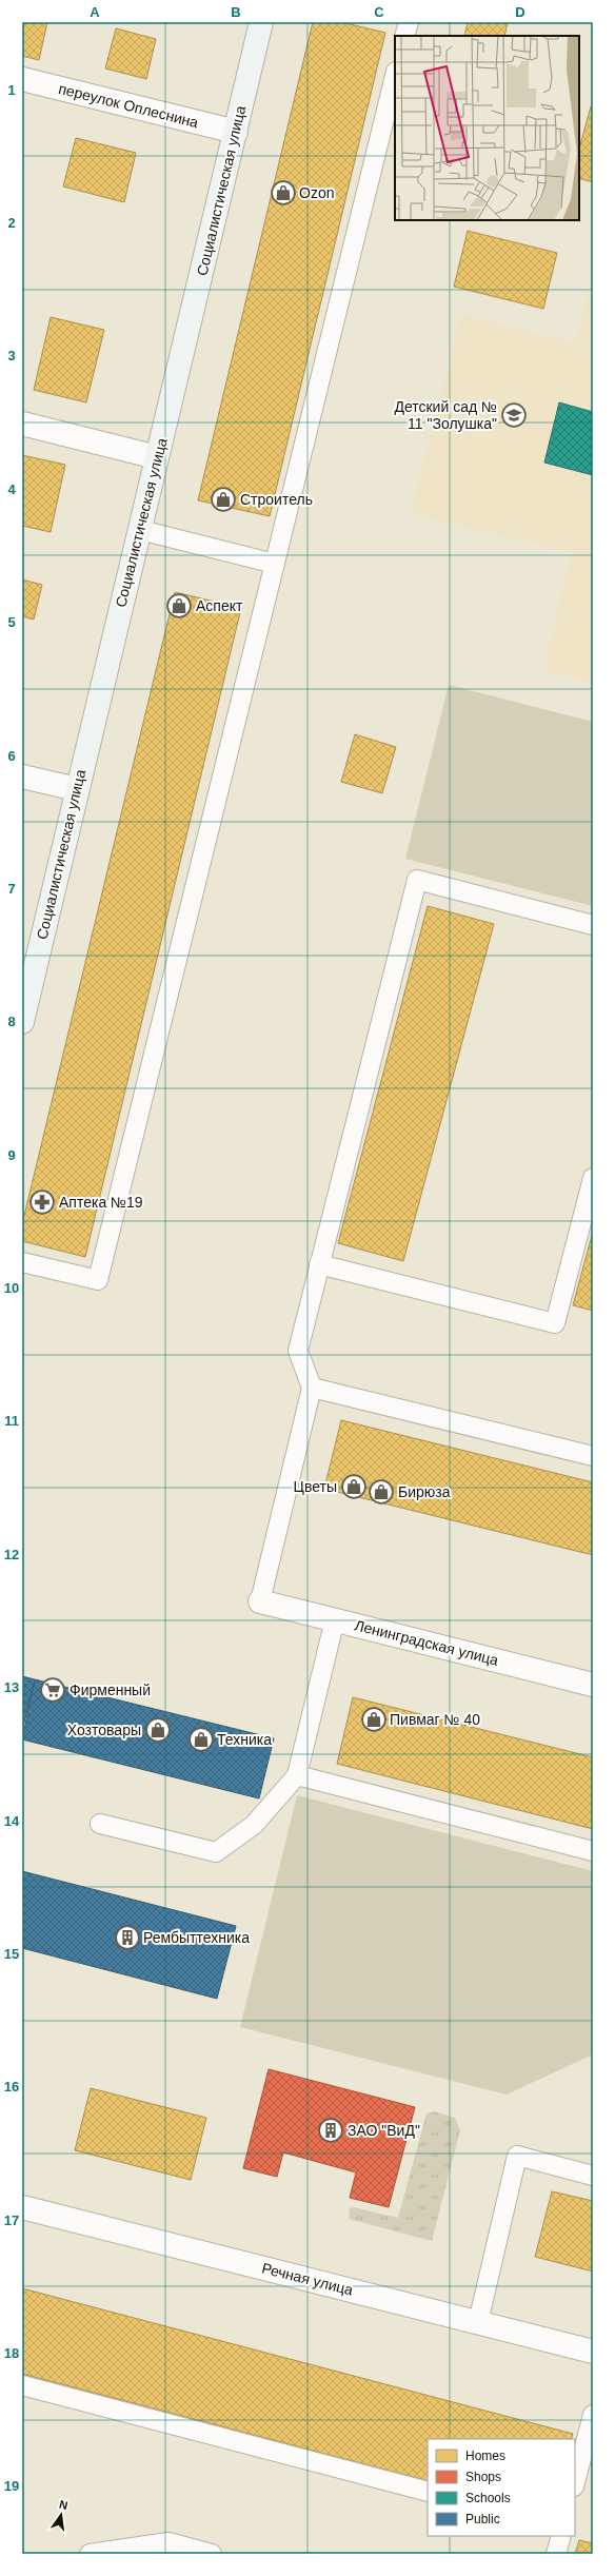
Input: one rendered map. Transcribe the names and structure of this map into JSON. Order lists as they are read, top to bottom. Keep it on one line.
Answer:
{"streets":{"main road":["Социалистическая улица"],"street":["переулок Оплеснина","Ленинградская улица","Речная улица"]},"crossings":[["переулок Оплеснина","Социалистическая улица"]],"places":{"shop":["Ozon","Строитель","Аспект","Цветы","Бирюза","Пивмаг № 40","Хозтовары","Техника"],"school or university":["Детский сад № 11 \"Золушка\""],"pharmacy":["Аптека №19"],"supermarket":["Фирменный"],"building":["Рембыттехника","ЗАО \"ВиД\""]},"legend":["Homes","Shops","Schools","Public"],"north":"top","grid":{"columns":["A","B","C","D"],"rows":["1","2","3","4","5","6","7","8","9","10","11","12","13","14","15","16","17","18","19"]}}
